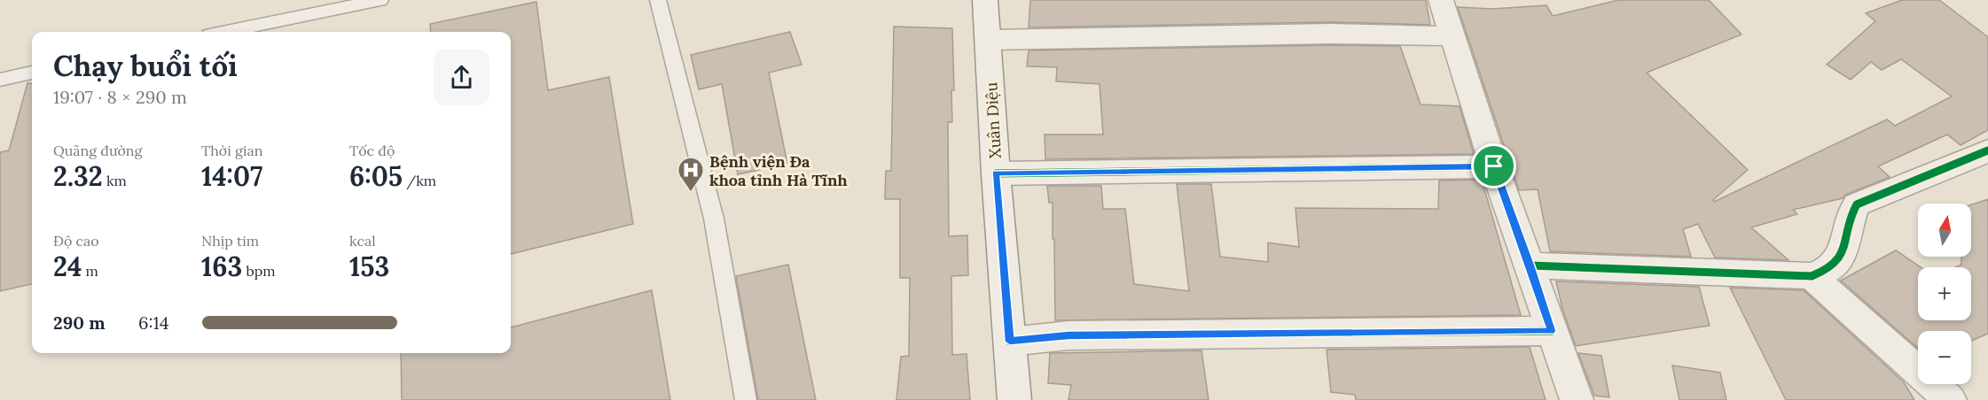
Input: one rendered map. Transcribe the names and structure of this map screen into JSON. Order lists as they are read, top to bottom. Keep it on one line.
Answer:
{"streets":{"street":["Xuân Diệu"]},"places":{"hospital":["Bệnh viện Đa khoa tỉnh Hà Tĩnh"]},"north":"top","page":{"heading":["Chạy buổi tối","19:07 · 8 × 290 m"],"stats":[["Quãng đường","2.32 km"],["Thời gian","14:07"],["Tốc độ","6:05 /km"],["Độ cao","24 m"],["Nhịp tim","163 bpm"],["kcal","153"]],"map_buttons":["+","−"],"list":[{"name":"290 m","note":"6:14"}]}}
